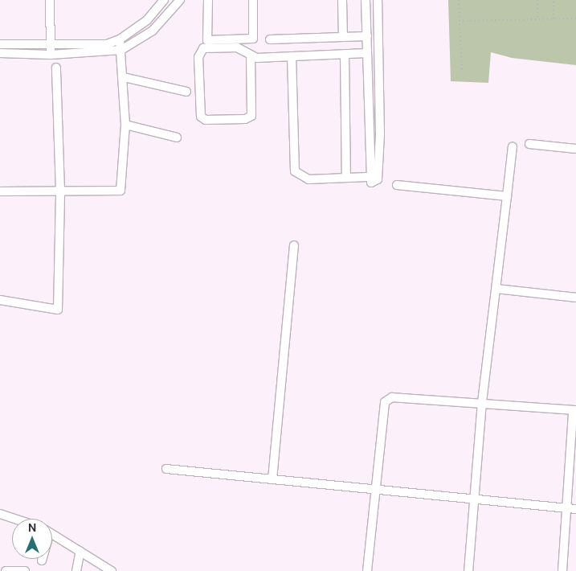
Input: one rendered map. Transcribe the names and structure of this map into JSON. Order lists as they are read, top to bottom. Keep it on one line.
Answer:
{"north":"top"}
